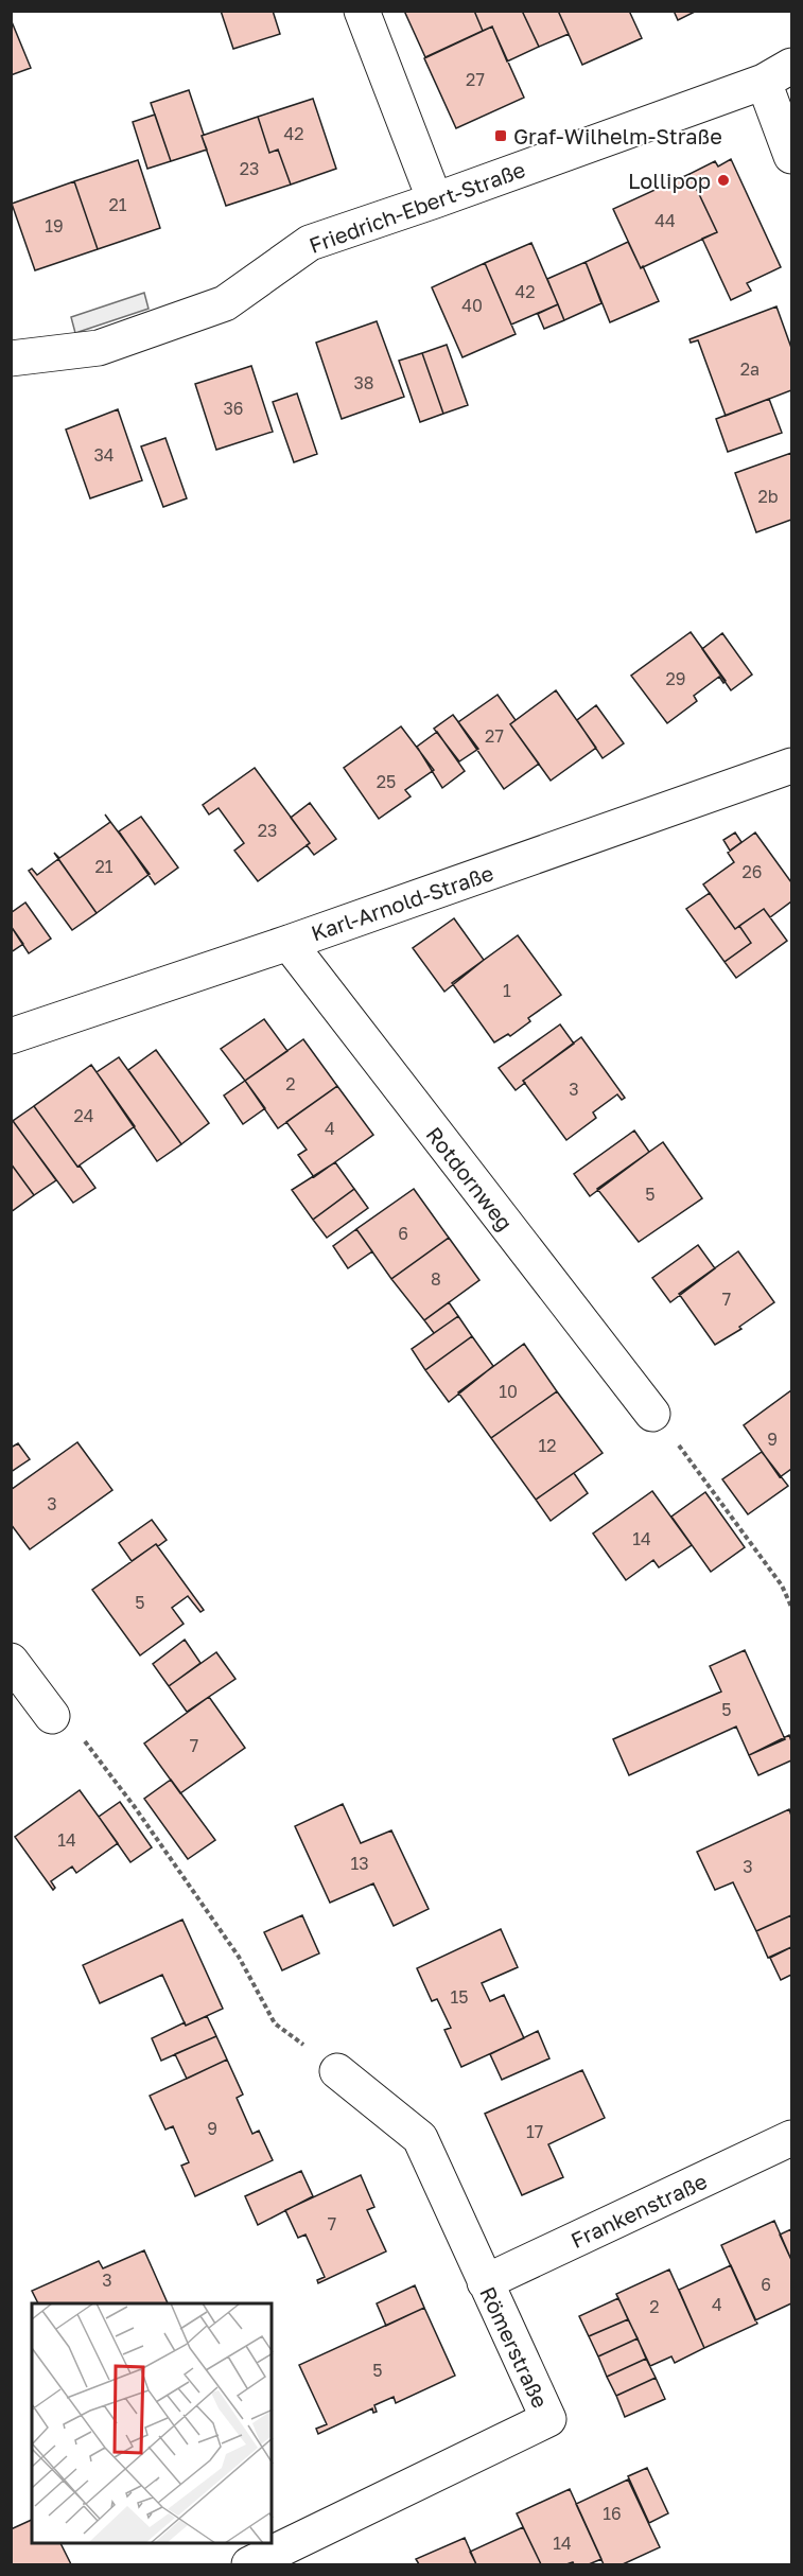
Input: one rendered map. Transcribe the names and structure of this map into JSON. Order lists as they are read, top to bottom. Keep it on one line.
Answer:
{"streets":{"street":["Friedrich-Ebert-Straße","Karl-Arnold-Straße","Rotdornweg","Frankenstraße","Römerstraße"]},"crossings":[["Karl-Arnold-Straße","Rotdornweg"],["Frankenstraße","Römerstraße"]],"places":{"transit":["Graf-Wilhelm-Straße"],"other":["Lollipop"]},"house_numbers":["27","42","23","21","44","19","42","40","2a","38","36","34","2b","29","27","25","23","21","26","1","2","3","24","4","5","6","8","7","10","9","12","3","14","5","5","7","14","13","3","15","9","17","7","3","6","4","2","5","16","14"]}
